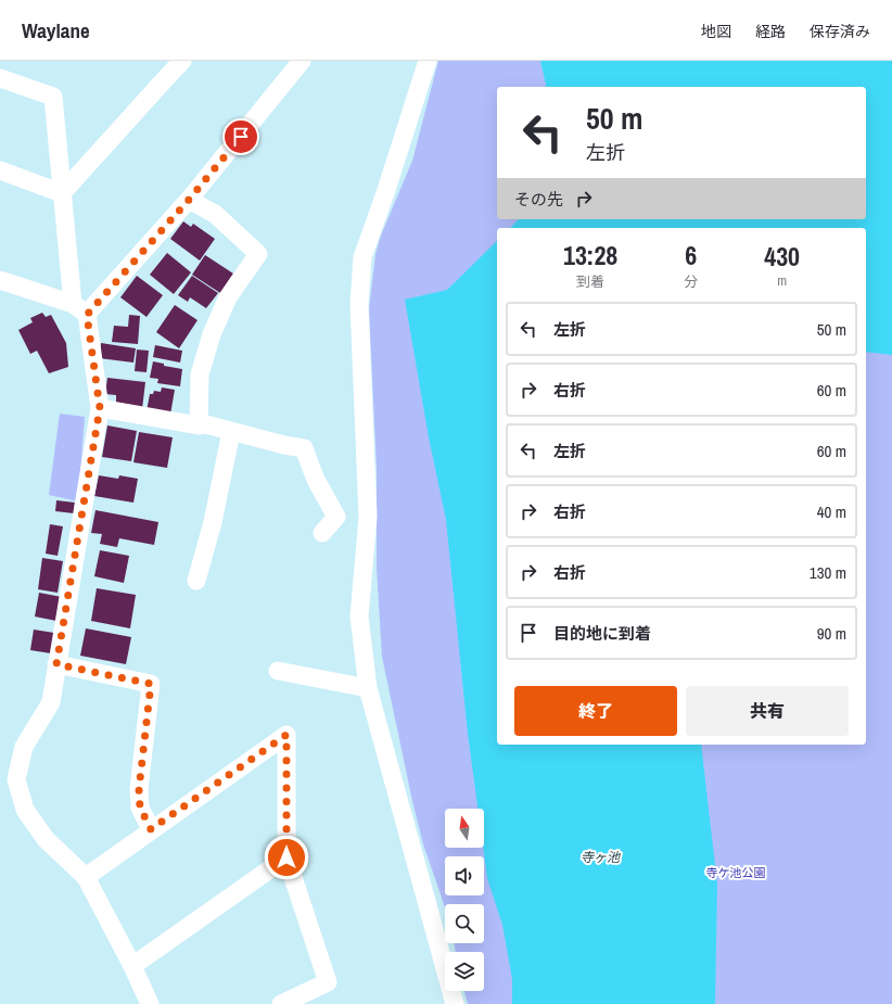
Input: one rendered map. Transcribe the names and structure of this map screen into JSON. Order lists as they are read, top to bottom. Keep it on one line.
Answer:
{"water":["寺ヶ池"],"parks":["寺ケ池公園"],"north":"top","page":{"header":"Waylane","nav":["地図","経路","保存済み"],"turn":["50 m","左折"],"then":"その先","eta":["13:28","到着","6","分","430","m"],"list":[{"name":"左折","value":"50 m"},{"name":"右折","value":"60 m"},{"name":"左折","value":"60 m"},{"name":"右折","value":"40 m"},{"name":"右折","value":"130 m"},{"name":"目的地に到着","value":"90 m"}],"buttons":["終了","共有"]}}
